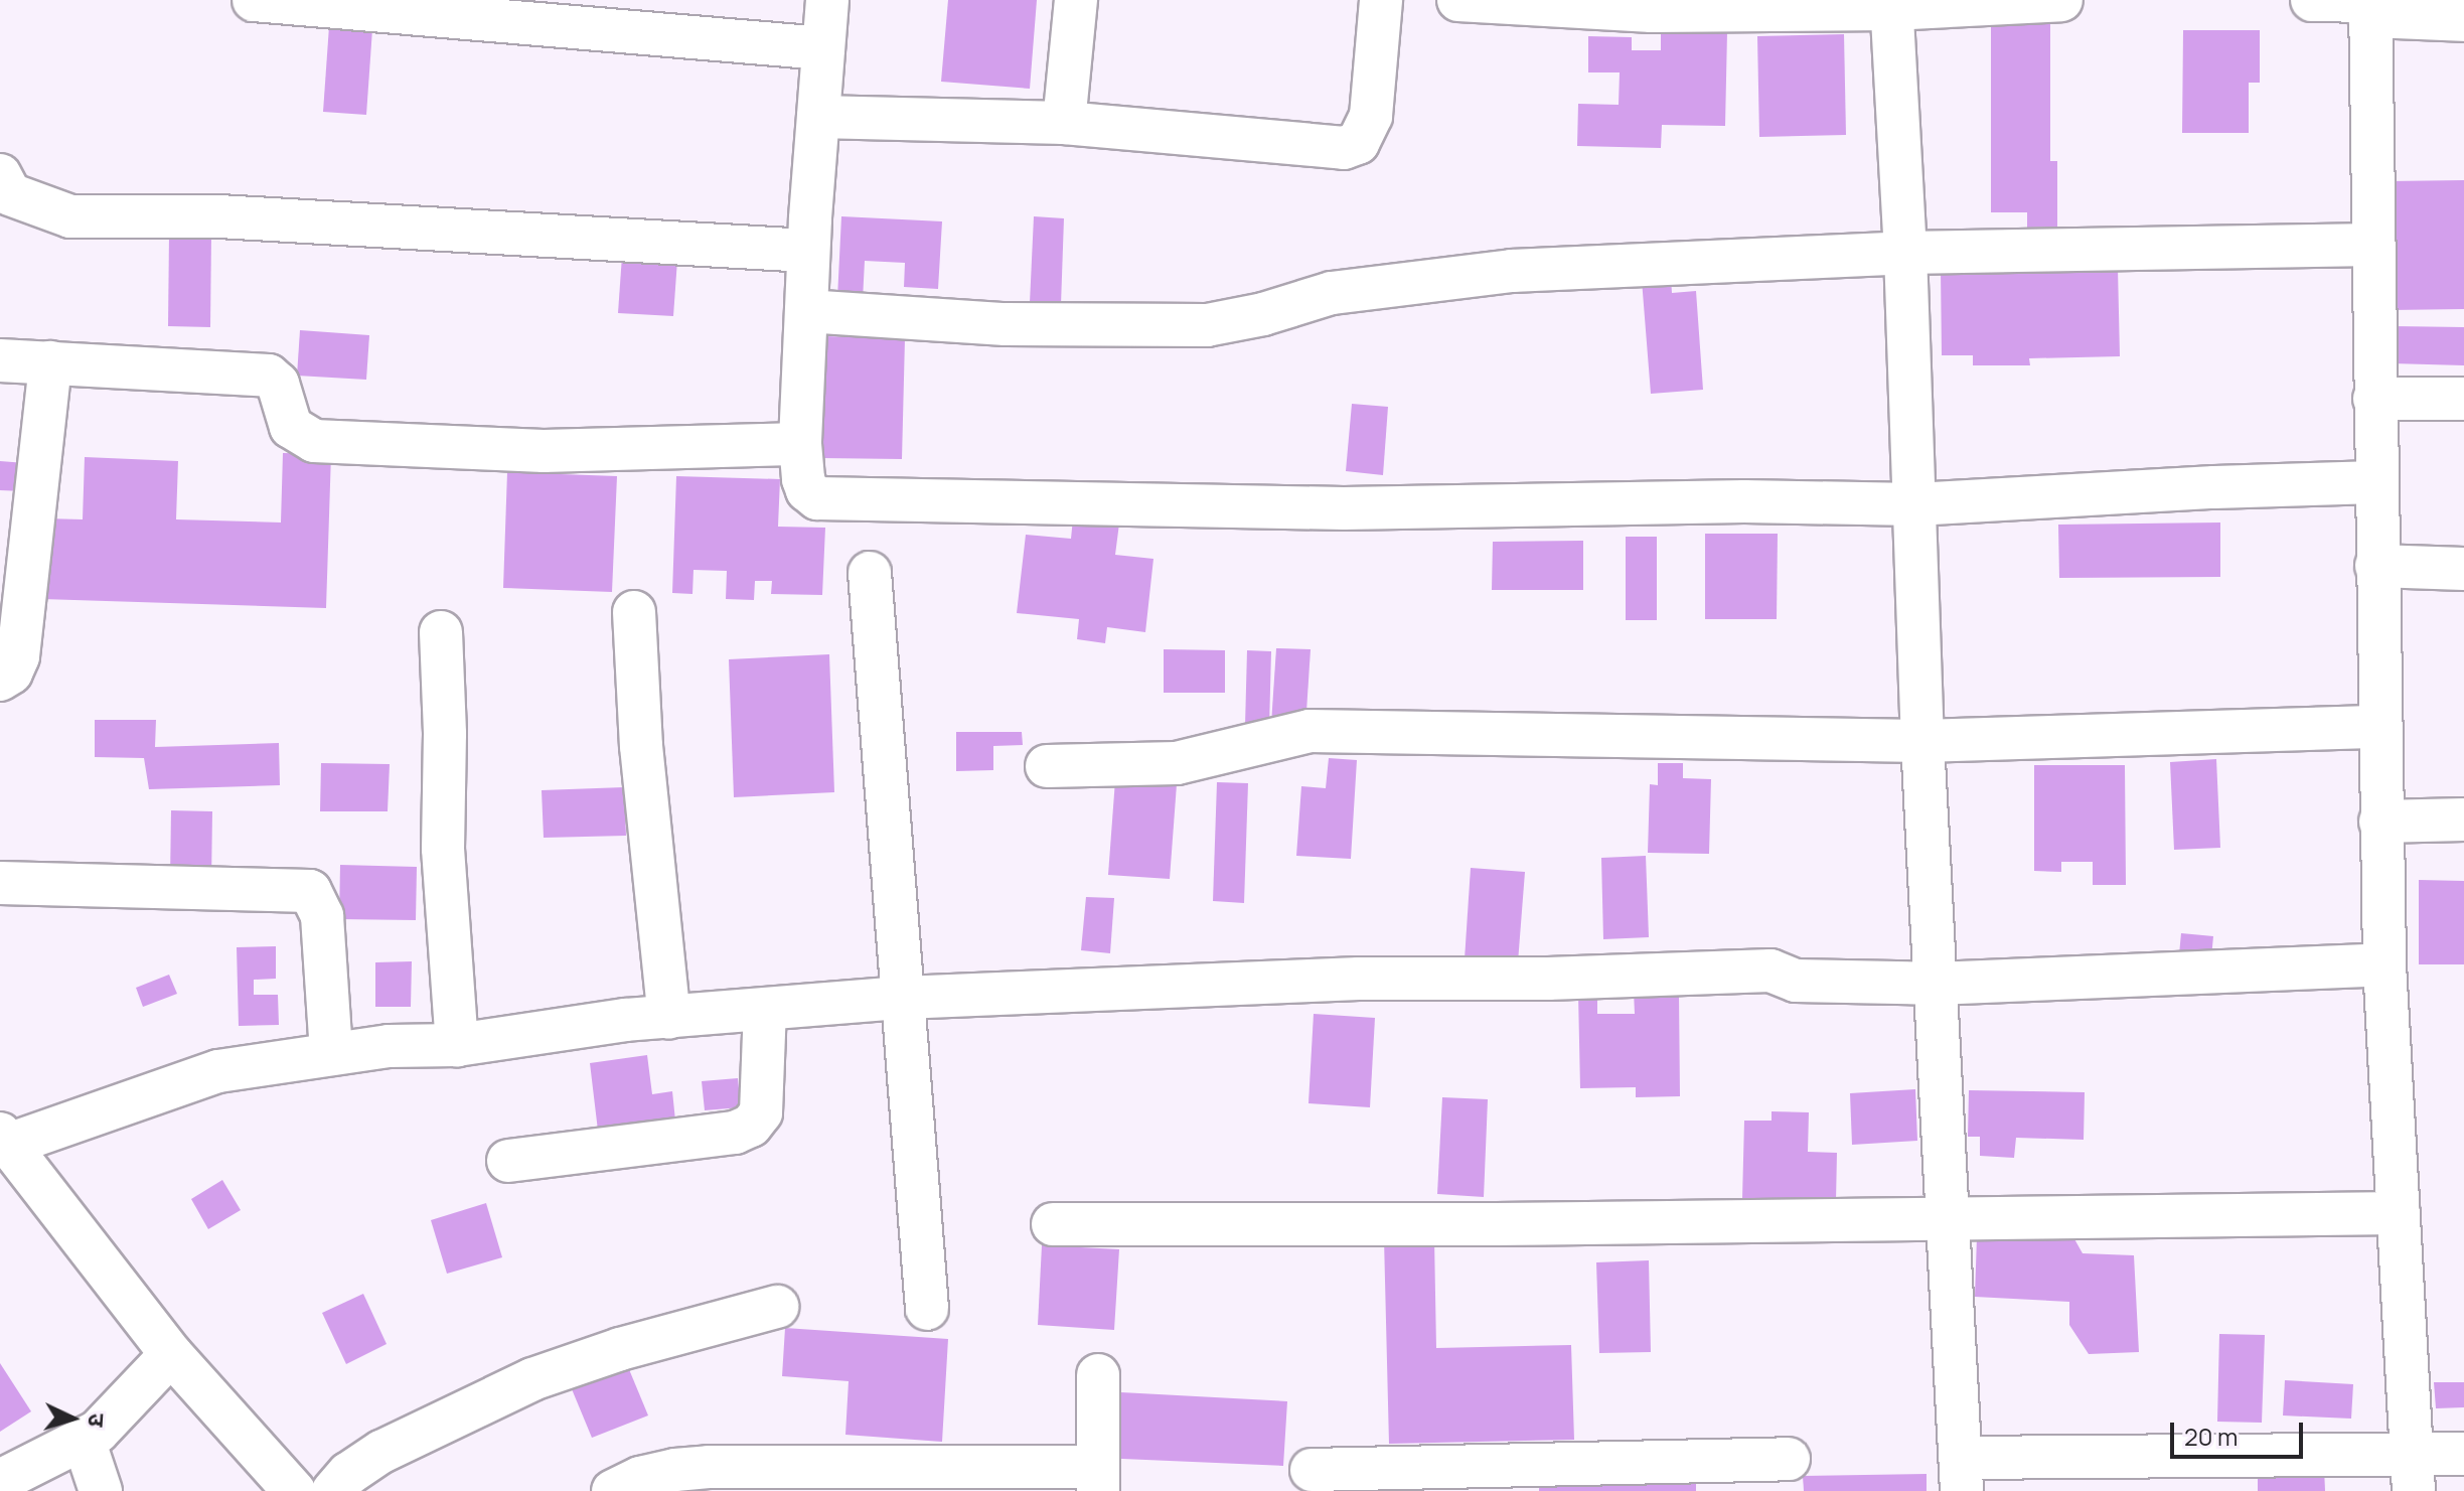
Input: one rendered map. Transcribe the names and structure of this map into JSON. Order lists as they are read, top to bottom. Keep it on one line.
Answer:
{"scale_bar":"20 m","north":"right"}
